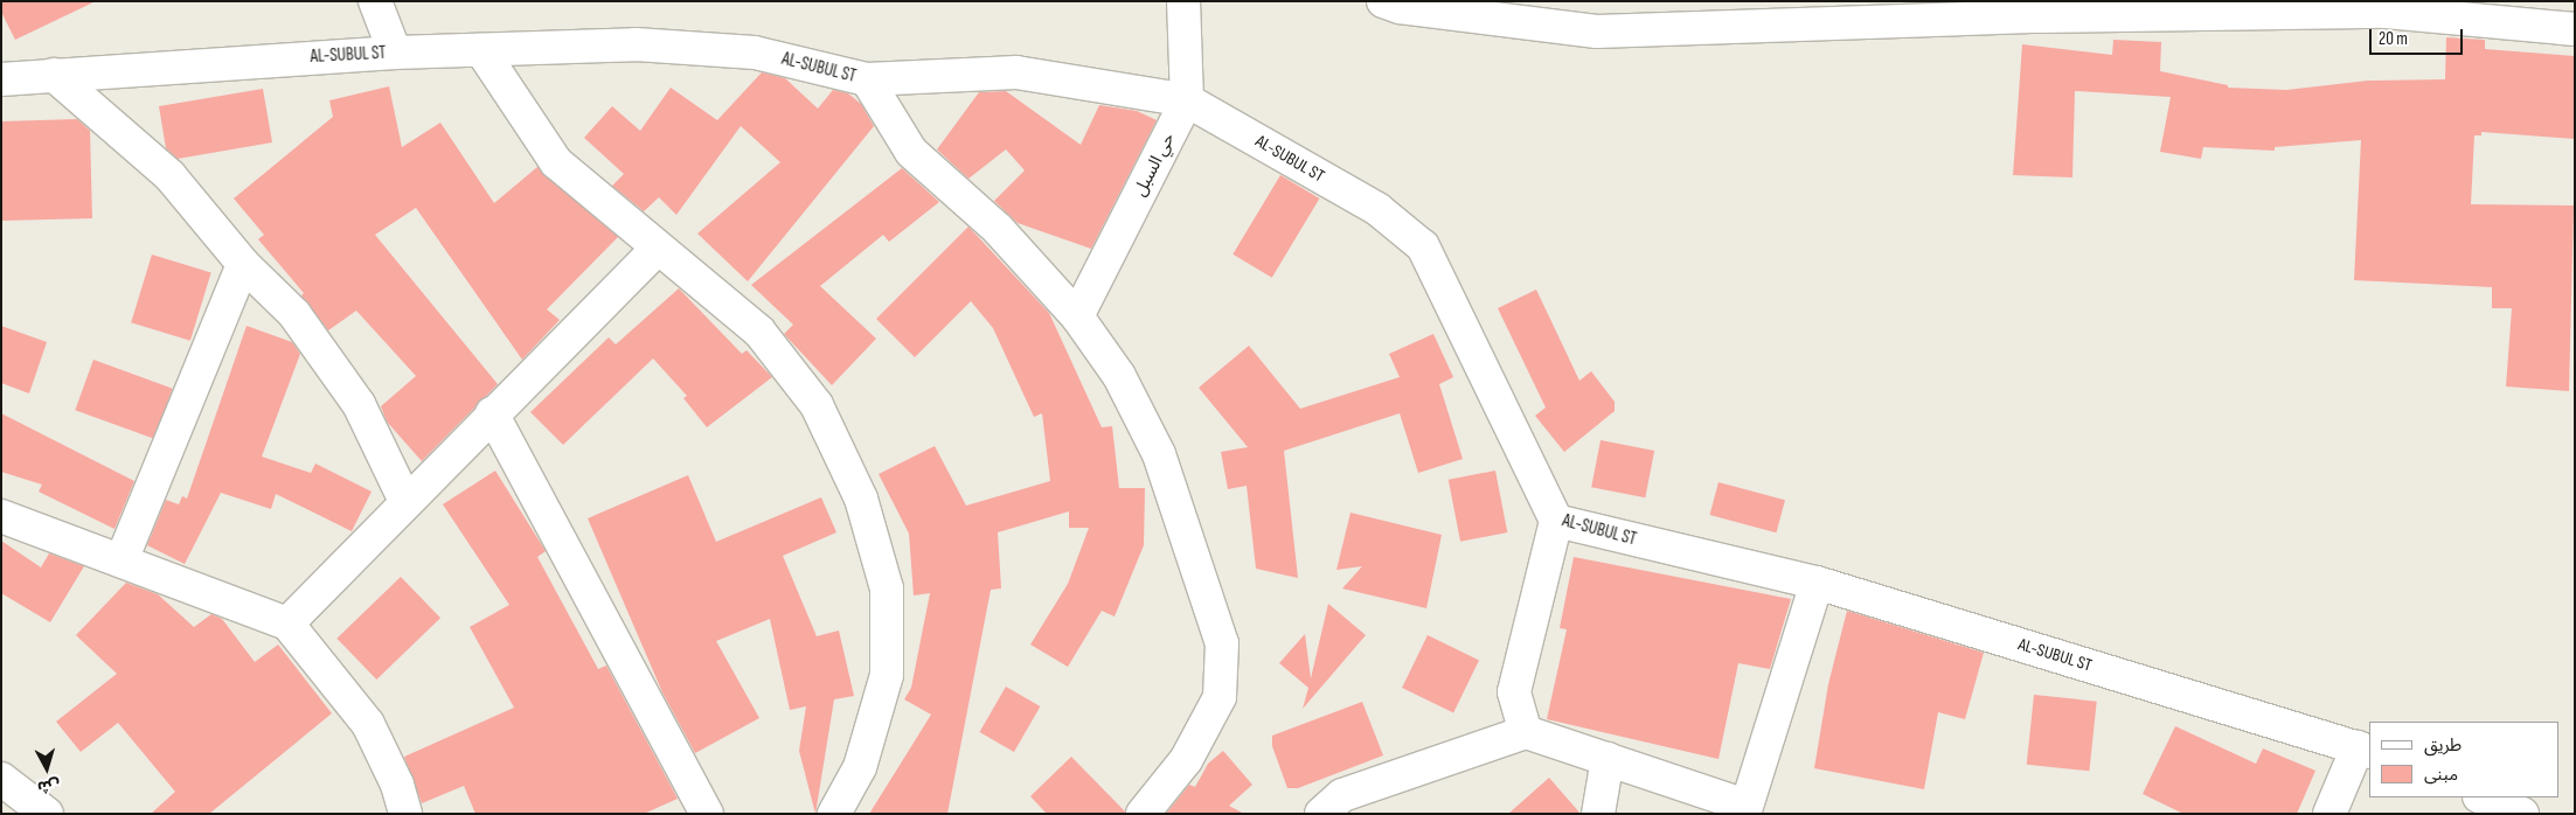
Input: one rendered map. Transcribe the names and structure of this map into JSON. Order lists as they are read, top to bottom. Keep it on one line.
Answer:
{"streets":{"street":["AL-SUBUL ST","حي السبل"]},"crossings":[["AL-SUBUL ST","حي السبل"]],"legend":["طريق","مبنى"],"scale_bar":"20 m","north":"bottom"}
